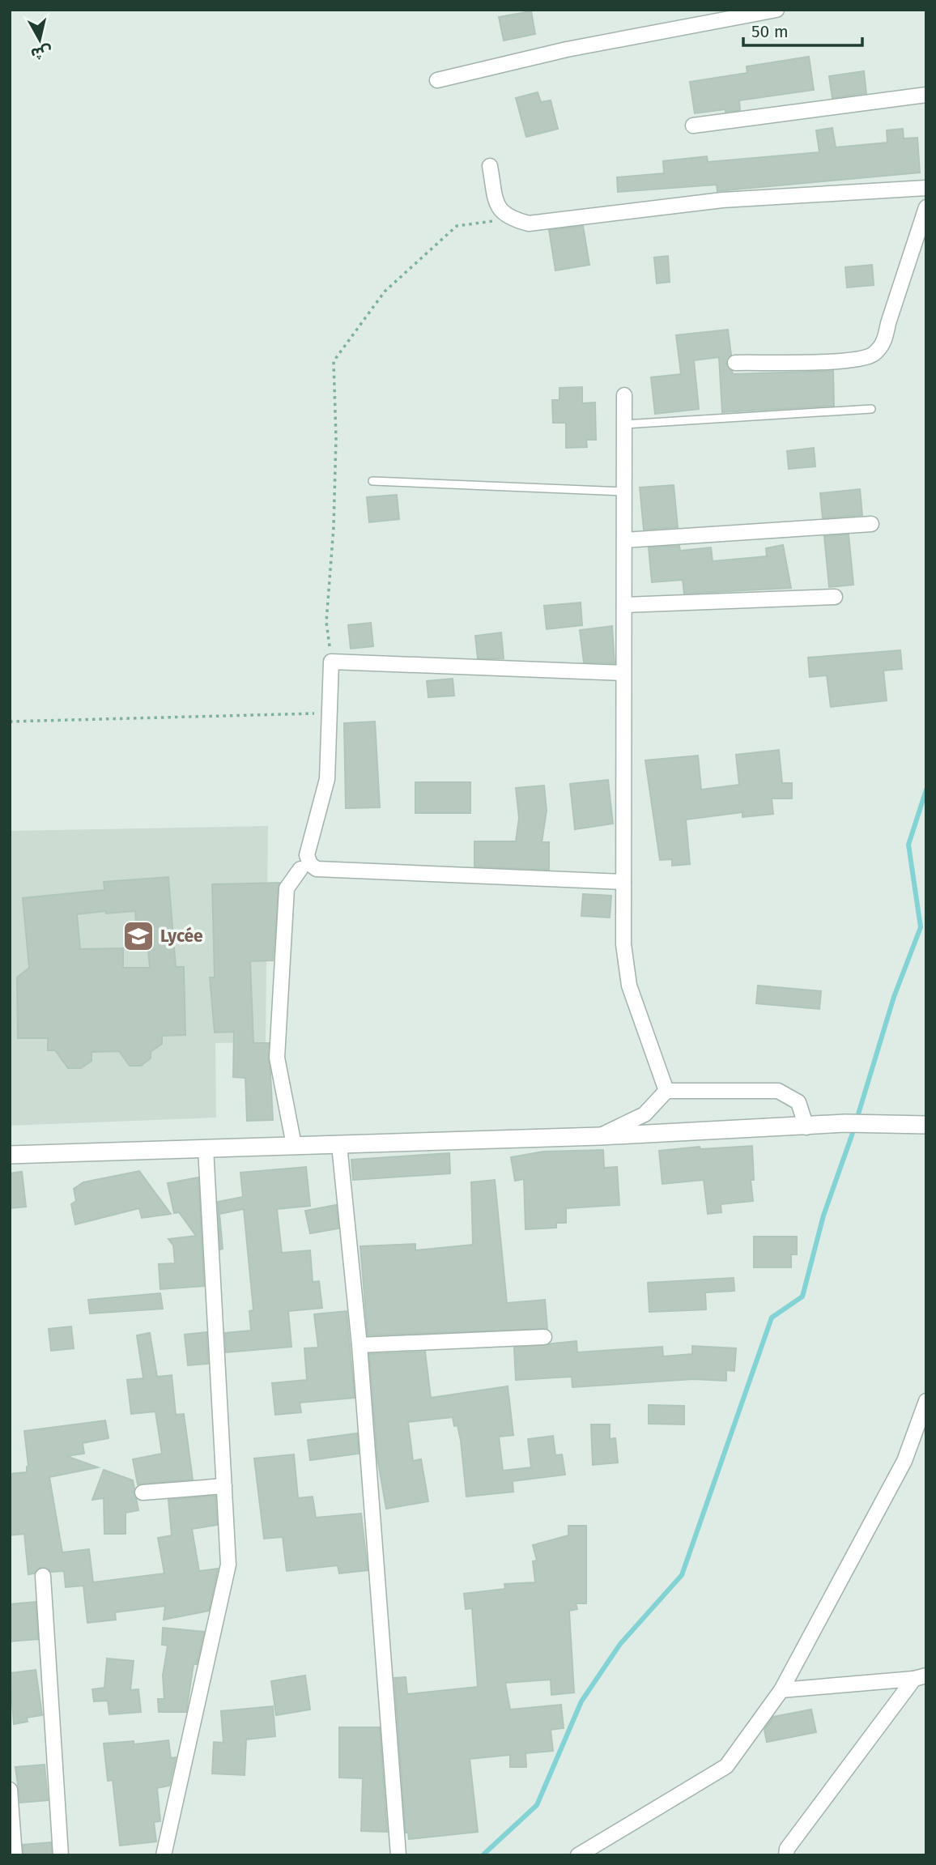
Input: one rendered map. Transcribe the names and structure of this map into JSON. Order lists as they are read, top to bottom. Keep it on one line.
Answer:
{"places":{"school or university":["Lycée"]},"scale_bar":"50 m","north":"bottom"}
